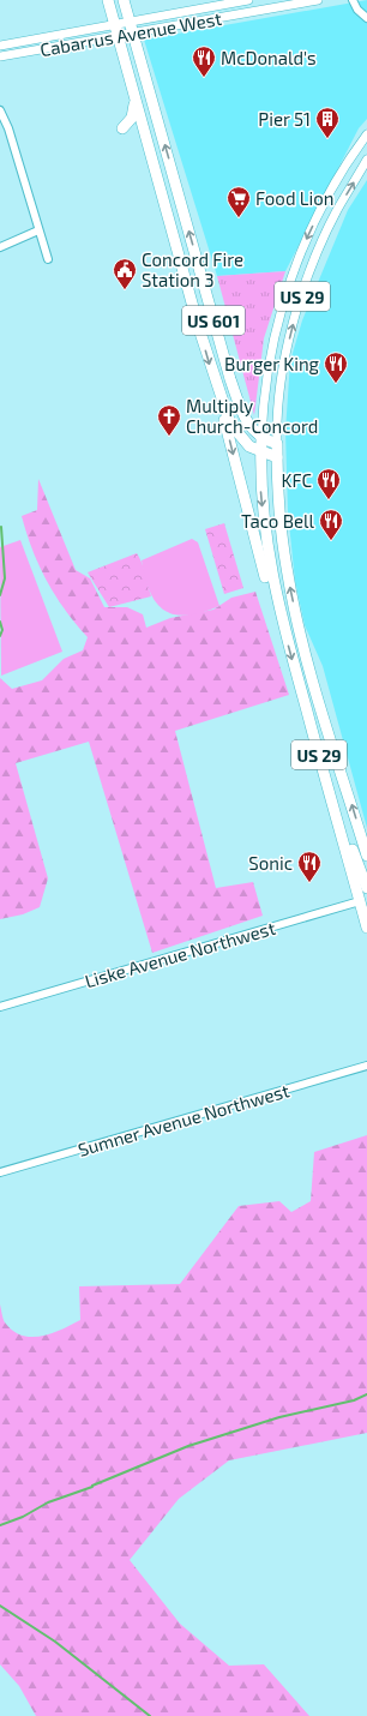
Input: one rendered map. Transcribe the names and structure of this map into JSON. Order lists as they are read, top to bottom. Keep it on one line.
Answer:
{"streets":{"highway":["US 29","US 601"],"main road":["Cabarrus Avenue West"],"street":["Liske Avenue Northwest","Sumner Avenue Northwest"]},"crossings":[["Cabarrus Avenue West","US 601"],["US 29","US 601"],["US 29","Liske Avenue Northwest"]],"places":{"restaurant":["McDonald's","Burger King","KFC","Taco Bell","Sonic"],"building":["Pier 51"],"supermarket":["Food Lion"],"public building":["Concord Fire Station 3"],"church":["Multiply Church-Concord"]}}
